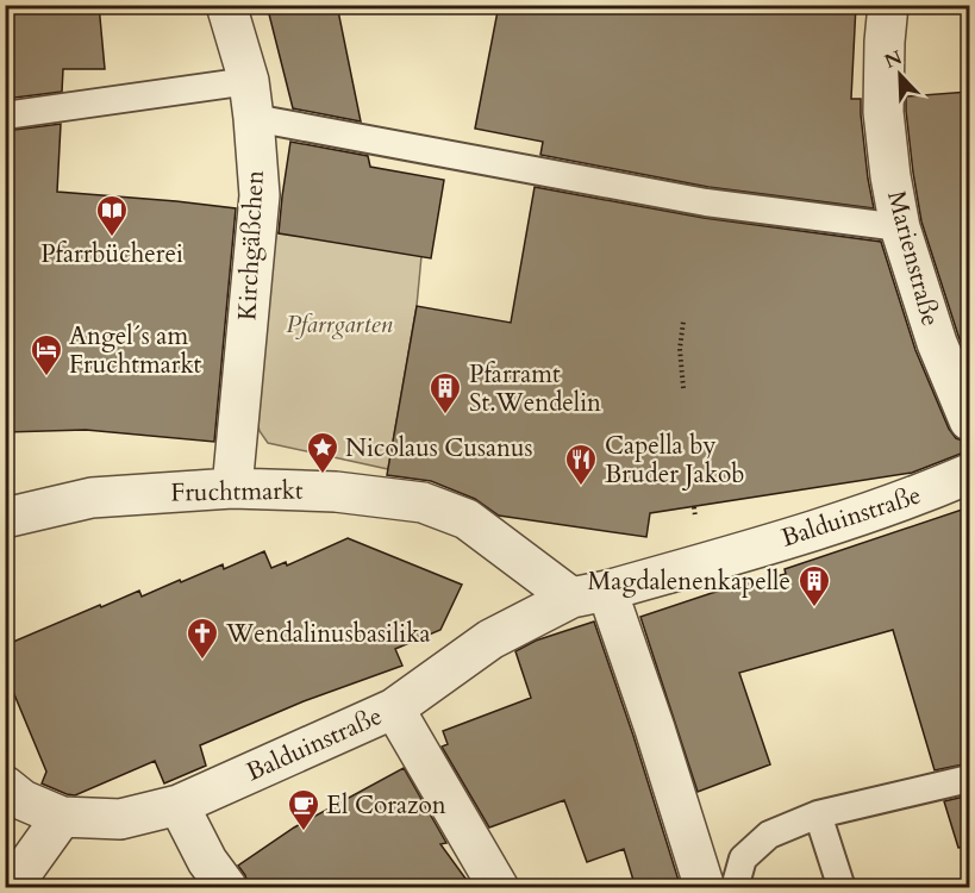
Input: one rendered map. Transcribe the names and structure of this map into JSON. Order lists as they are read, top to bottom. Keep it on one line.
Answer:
{"streets":{"street":["Kirchgäßchen","Marienstraße","Fruchtmarkt","Balduinstraße"]},"crossings":[["Kirchgäßchen","Fruchtmarkt"],["Fruchtmarkt","Balduinstraße"]],"parks":["Pfarrgarten"],"places":{"library":["Pfarrbücherei"],"hotel":["Angel´s am Fruchtmarkt"],"building":["Pfarramt St.Wendelin","Magdalenenkapelle"],"place":["Nicolaus Cusanus"],"restaurant":["Capella by Bruder Jakob"],"church":["Wendalinusbasilika"],"cafe":["El Corazon"]},"north":"top left"}
